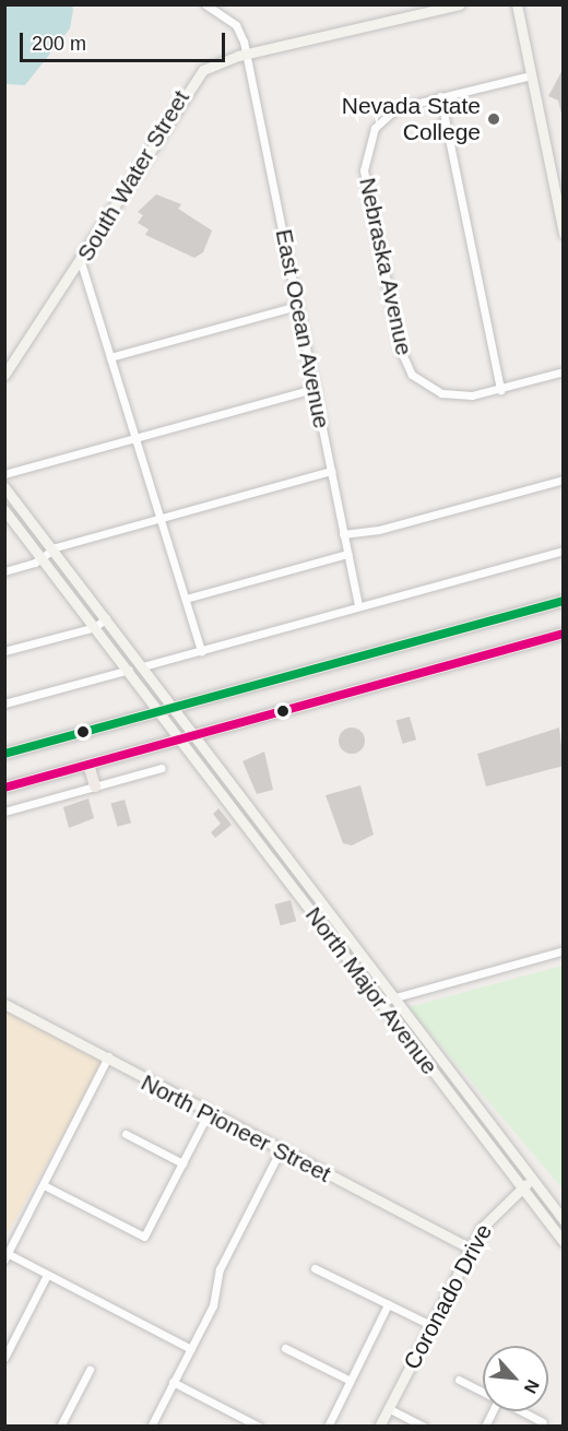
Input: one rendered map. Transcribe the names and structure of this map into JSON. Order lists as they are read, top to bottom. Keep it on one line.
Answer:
{"streets":{"street":["South Water Street","Nebraska Avenue","East Ocean Avenue","North Major Avenue","North Pioneer Street","Coronado Drive"]},"crossings":[["South Water Street","East Ocean Avenue"],["North Major Avenue","Coronado Drive"],["North Pioneer Street","Coronado Drive"]],"places":["Nevada State College"],"scale_bar":"200 m","north":"bottom right"}
